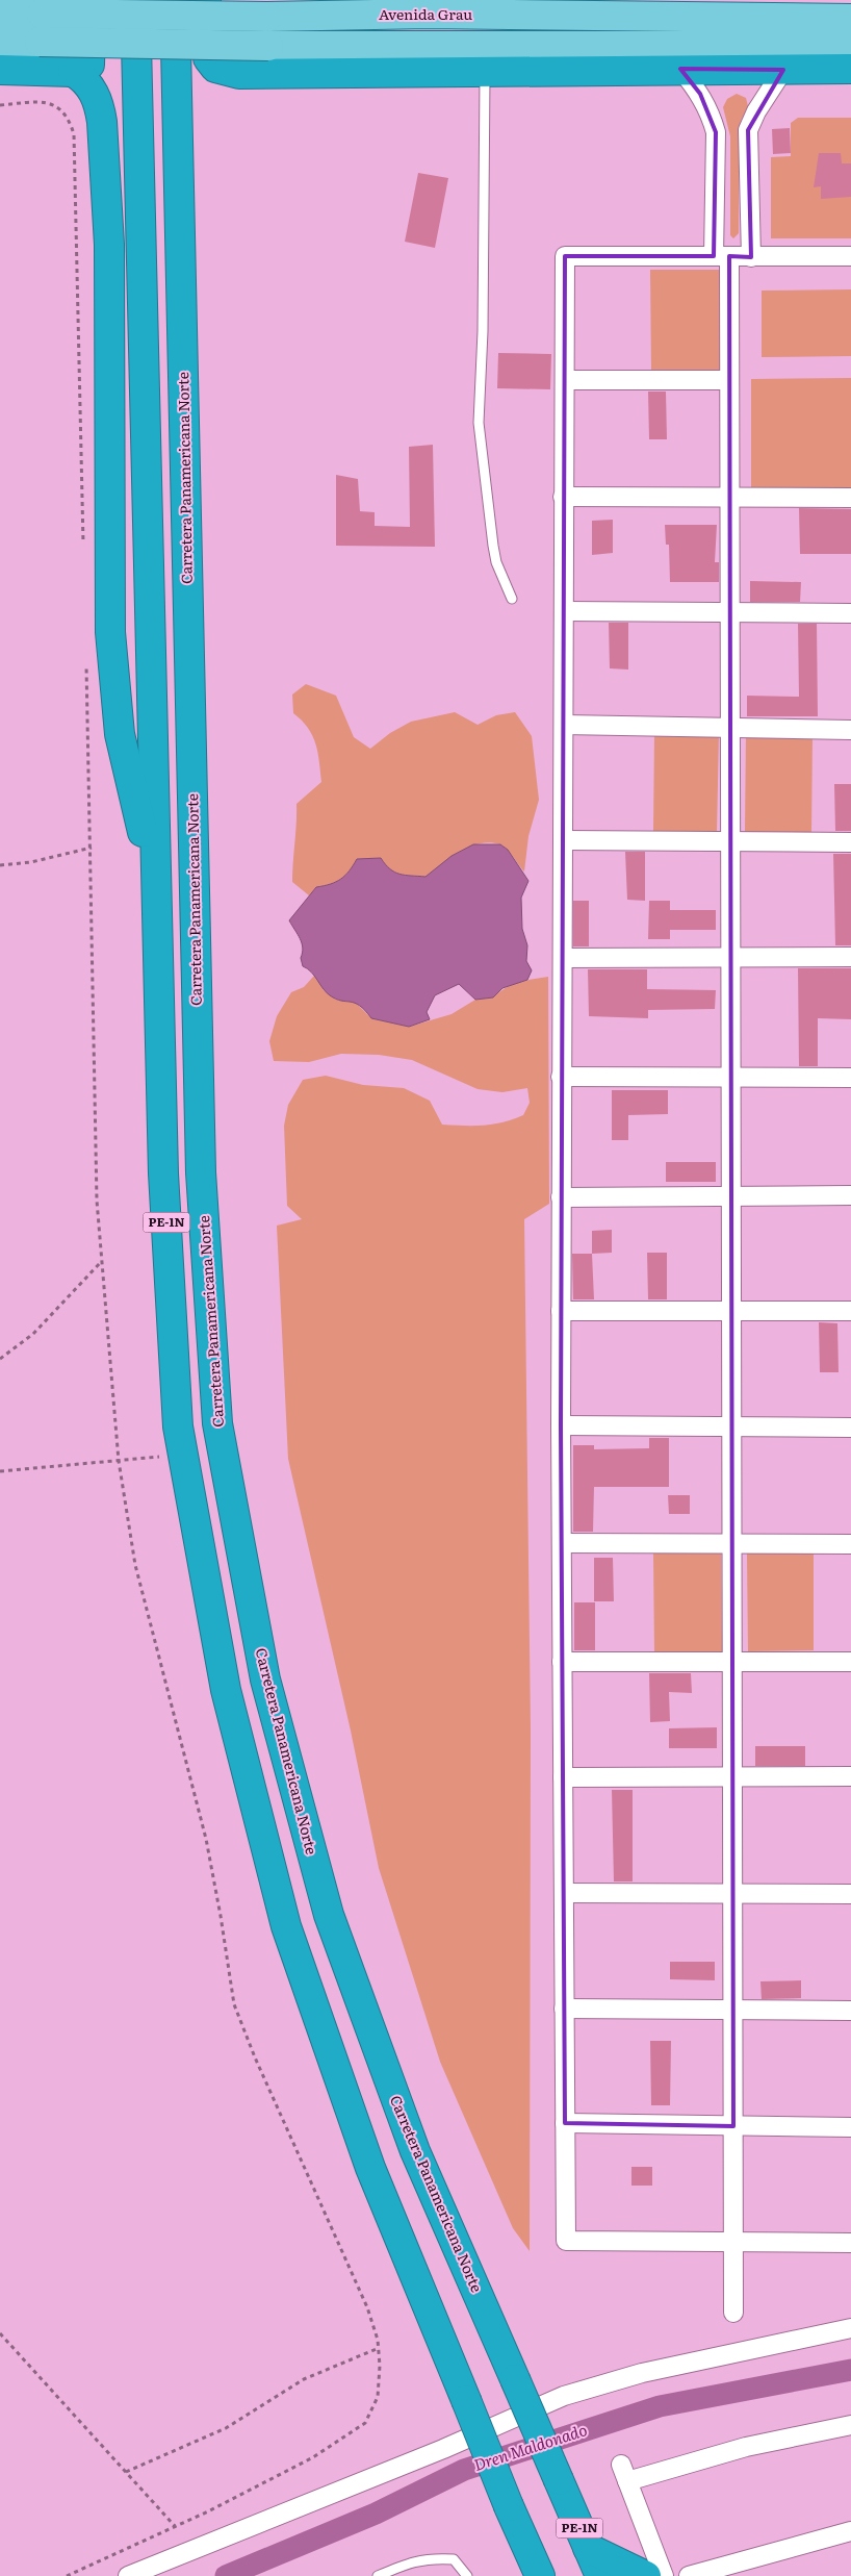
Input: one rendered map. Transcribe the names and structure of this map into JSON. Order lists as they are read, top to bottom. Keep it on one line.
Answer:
{"streets":{"highway":["Carretera Panamericana Norte","PE-1N"],"main road":["Avenida Grau"]},"water":["Dren Maldonado"]}
